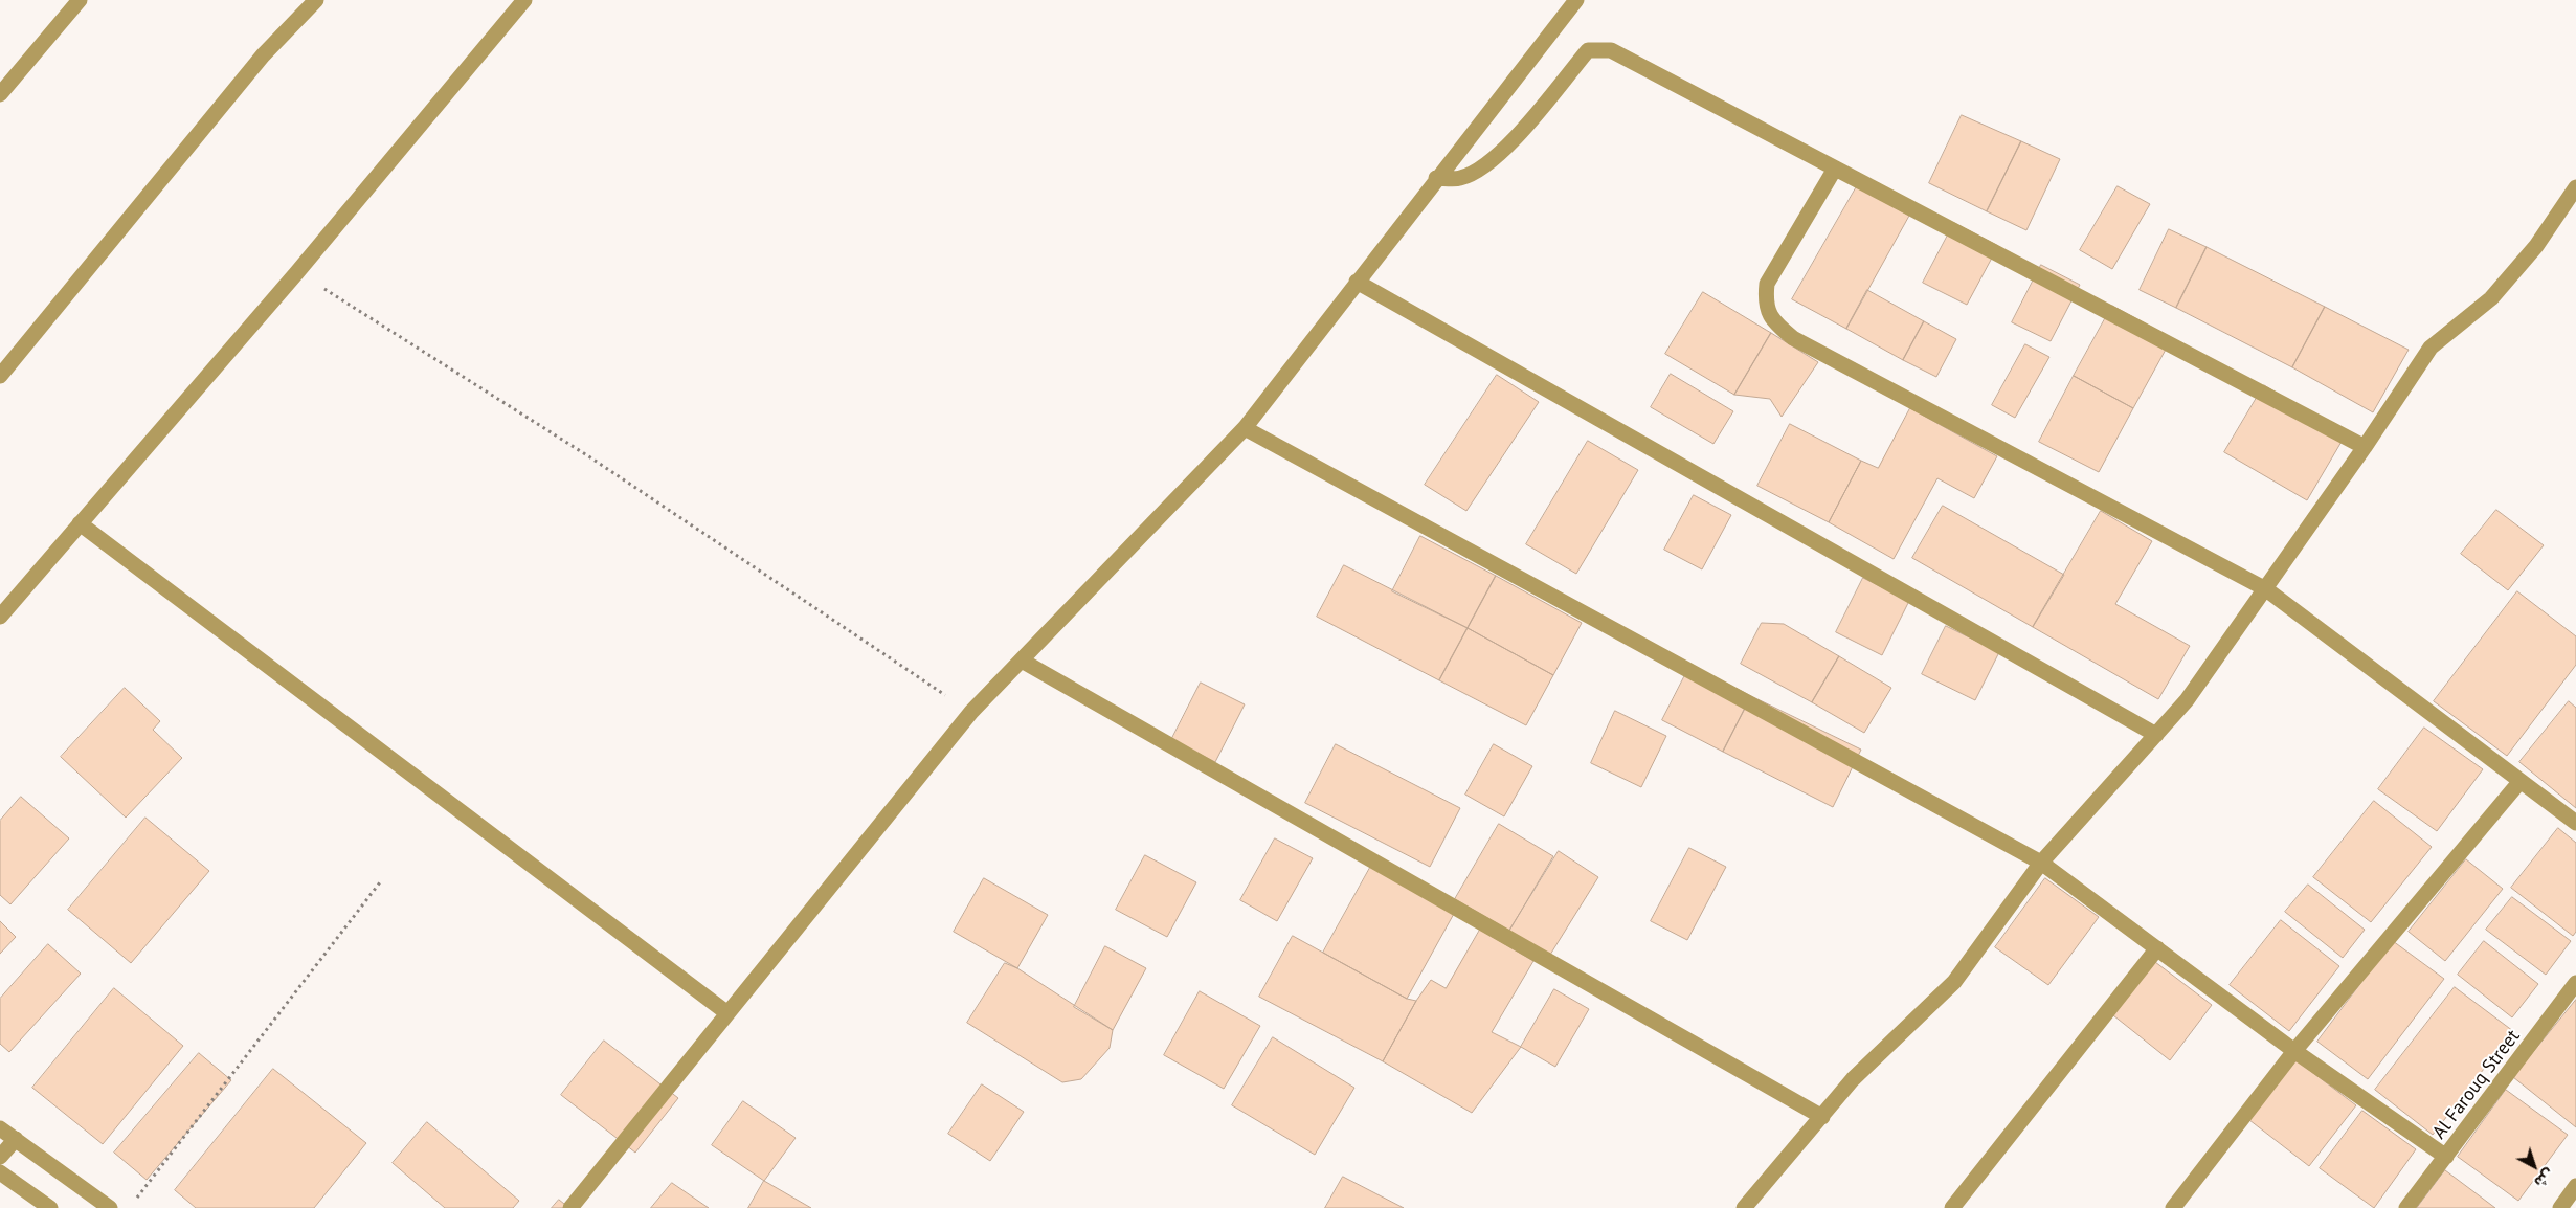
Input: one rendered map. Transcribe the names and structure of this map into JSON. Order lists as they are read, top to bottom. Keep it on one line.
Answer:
{"streets":{"street":["Al Farouq Street"]},"north":"bottom right"}
